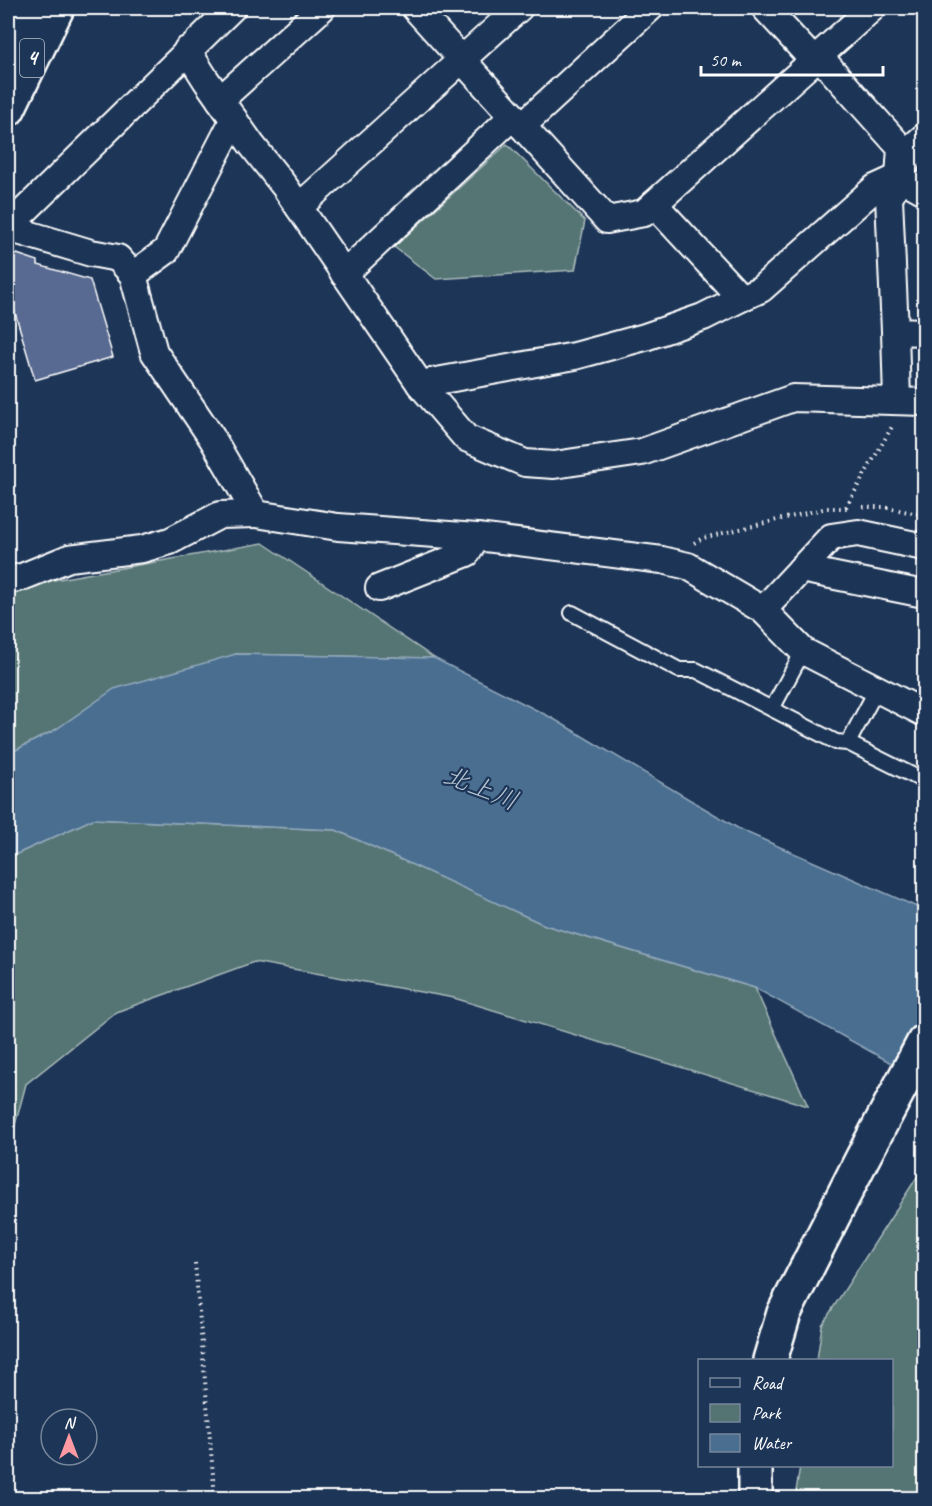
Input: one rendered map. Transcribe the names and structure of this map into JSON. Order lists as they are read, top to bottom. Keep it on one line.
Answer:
{"streets":{"main road":["4"]},"water":["北上川"],"legend":["Road","Park","Water"],"scale_bar":"50 m","north":"top"}
